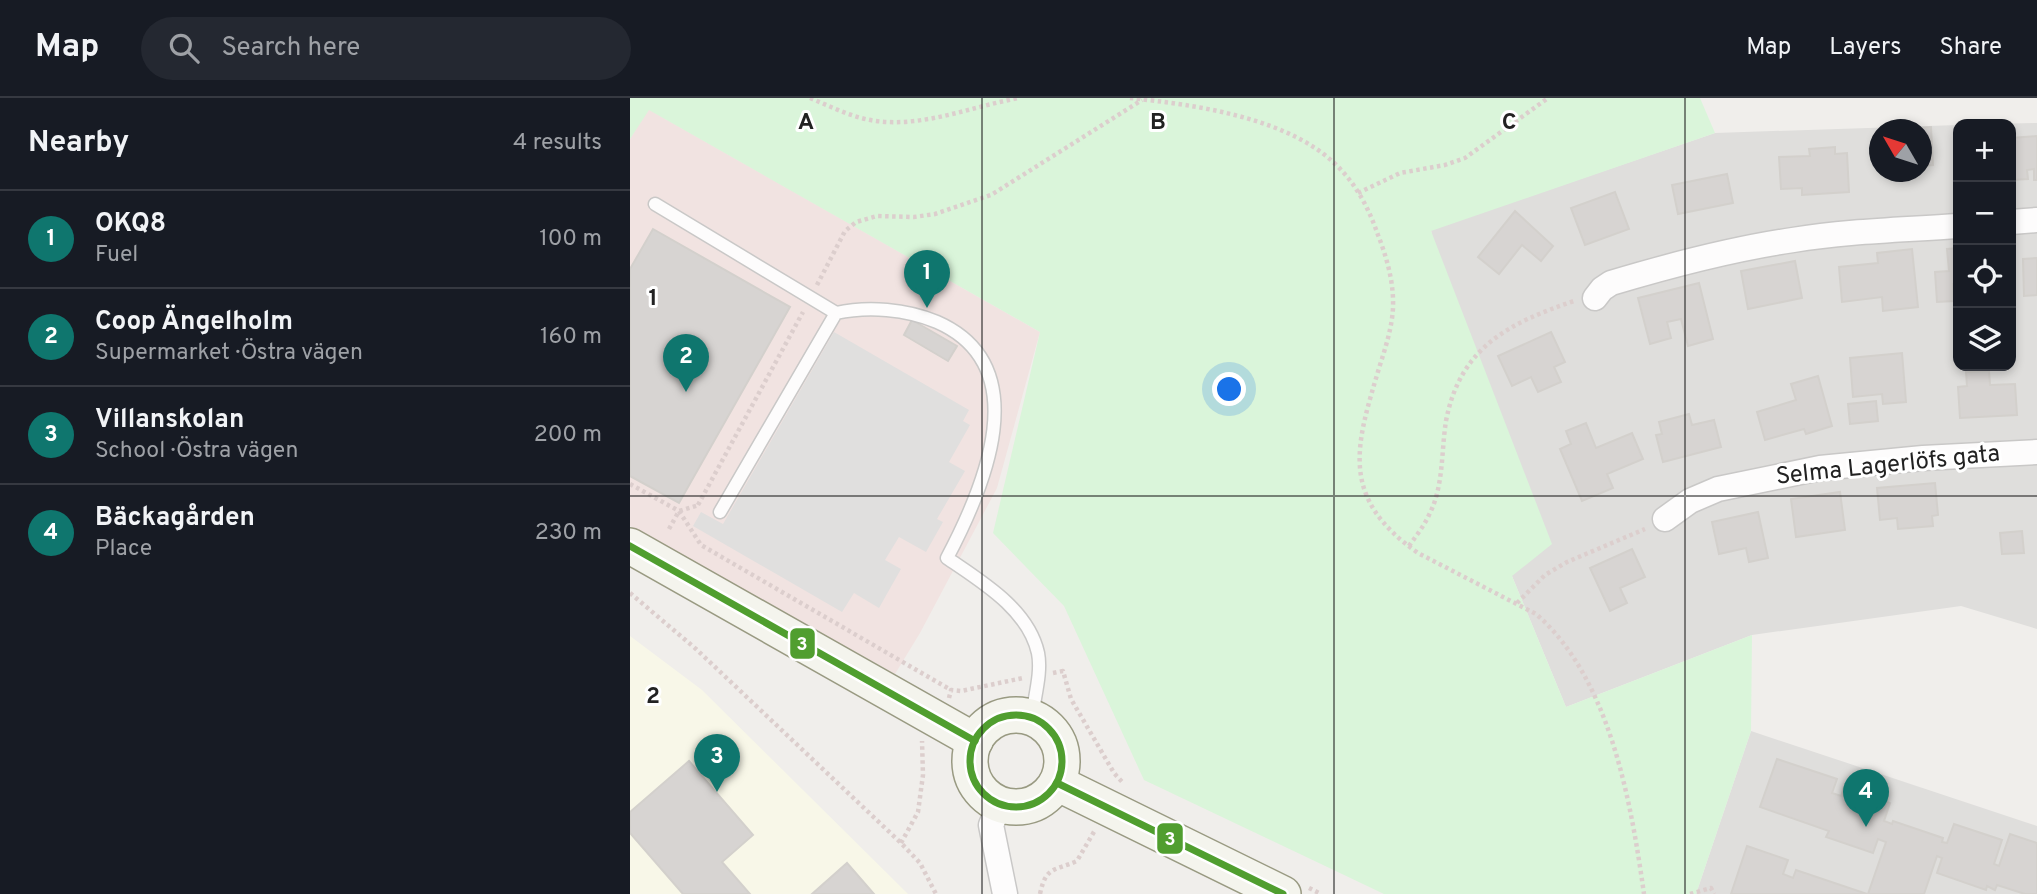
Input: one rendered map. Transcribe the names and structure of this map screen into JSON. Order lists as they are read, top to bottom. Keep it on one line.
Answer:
{"streets":{"street":["Selma Lagerlöfs gata"]},"lines":["transit line 3"],"north":"top left","page":{"header":"Map","search":"Search here","nav":["Map","Layers","Share"],"heading":["Nearby","4 results"],"map_buttons":["+","−"],"list":[{"mark":"1","name":"OKQ8","note":"Fuel","value":"100 m"},{"mark":"2","name":"Coop Ängelholm","note":"Supermarket · Östra vägen","value":"160 m"},{"mark":"3","name":"Villanskolan","note":"School · Östra vägen","value":"200 m"},{"mark":"4","name":"Bäckagården","note":"Place","value":"230 m"}],"pins":["1","2","3","4"]},"grid":{"columns":["A","B","C"],"rows":["1","2"]}}
